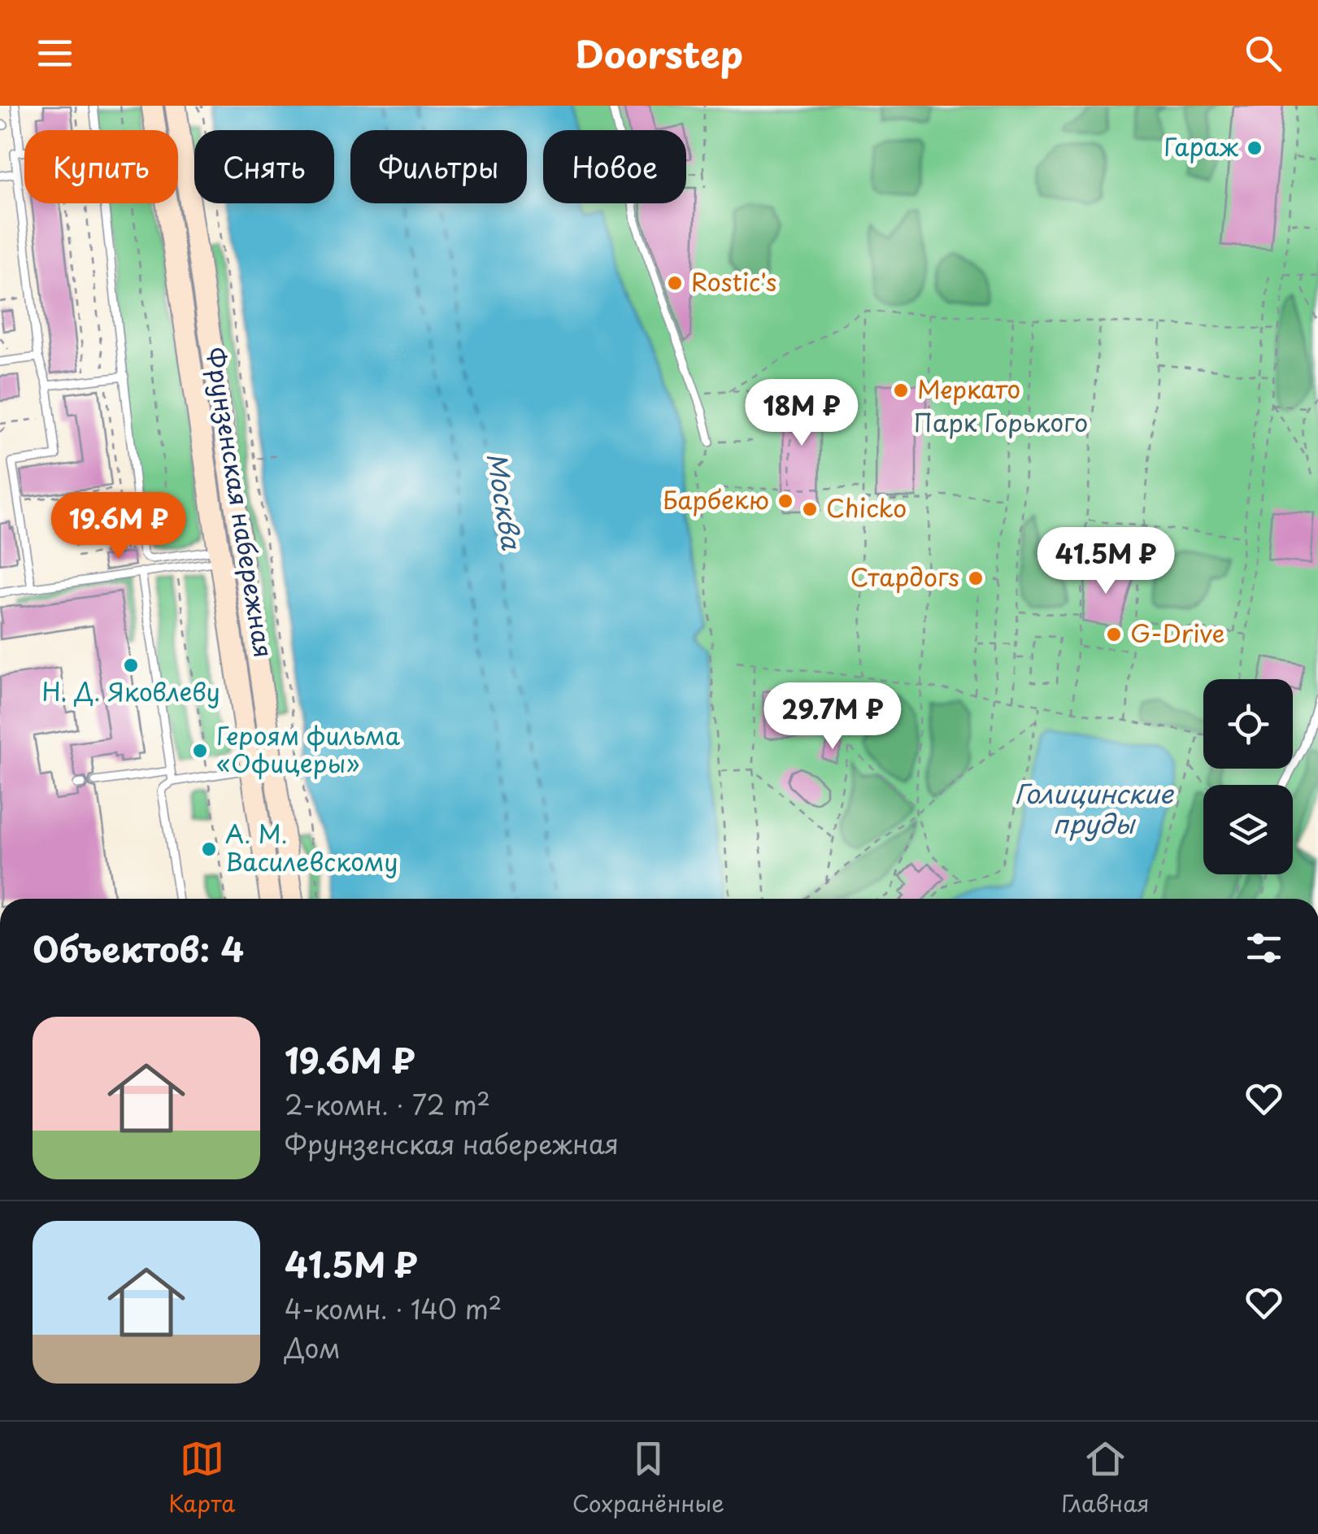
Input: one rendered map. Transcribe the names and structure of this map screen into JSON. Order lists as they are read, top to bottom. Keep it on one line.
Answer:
{"streets":{"main road":["Фрунзенская набережная"]},"water":["Москва","Голицинские пруды"],"parks":["Парк Горького"],"places":["Гараж","Rostic's","Меркато","Барбекю","Chicko","Стардогs","G-Drive","Н. Д. Яковлеву","Героям фильма «Офицеры»","А. М. Василевскому"],"page":{"header":"Doorstep","chip":["Купить","Снять","Фильтры","Новое"],"price":["18M ₽","19.6M ₽","41.5M ₽","29.7M ₽"],"heading":"Объектов: 4","list":[{"name":"19.6M ₽","note":"2-комн. · 72 m² · Фрунзенская набережная"},{"name":"41.5M ₽","note":"4-комн. · 140 m² · Дом"}],"tabs":["Карта","Сохранённые","Главная"]}}
